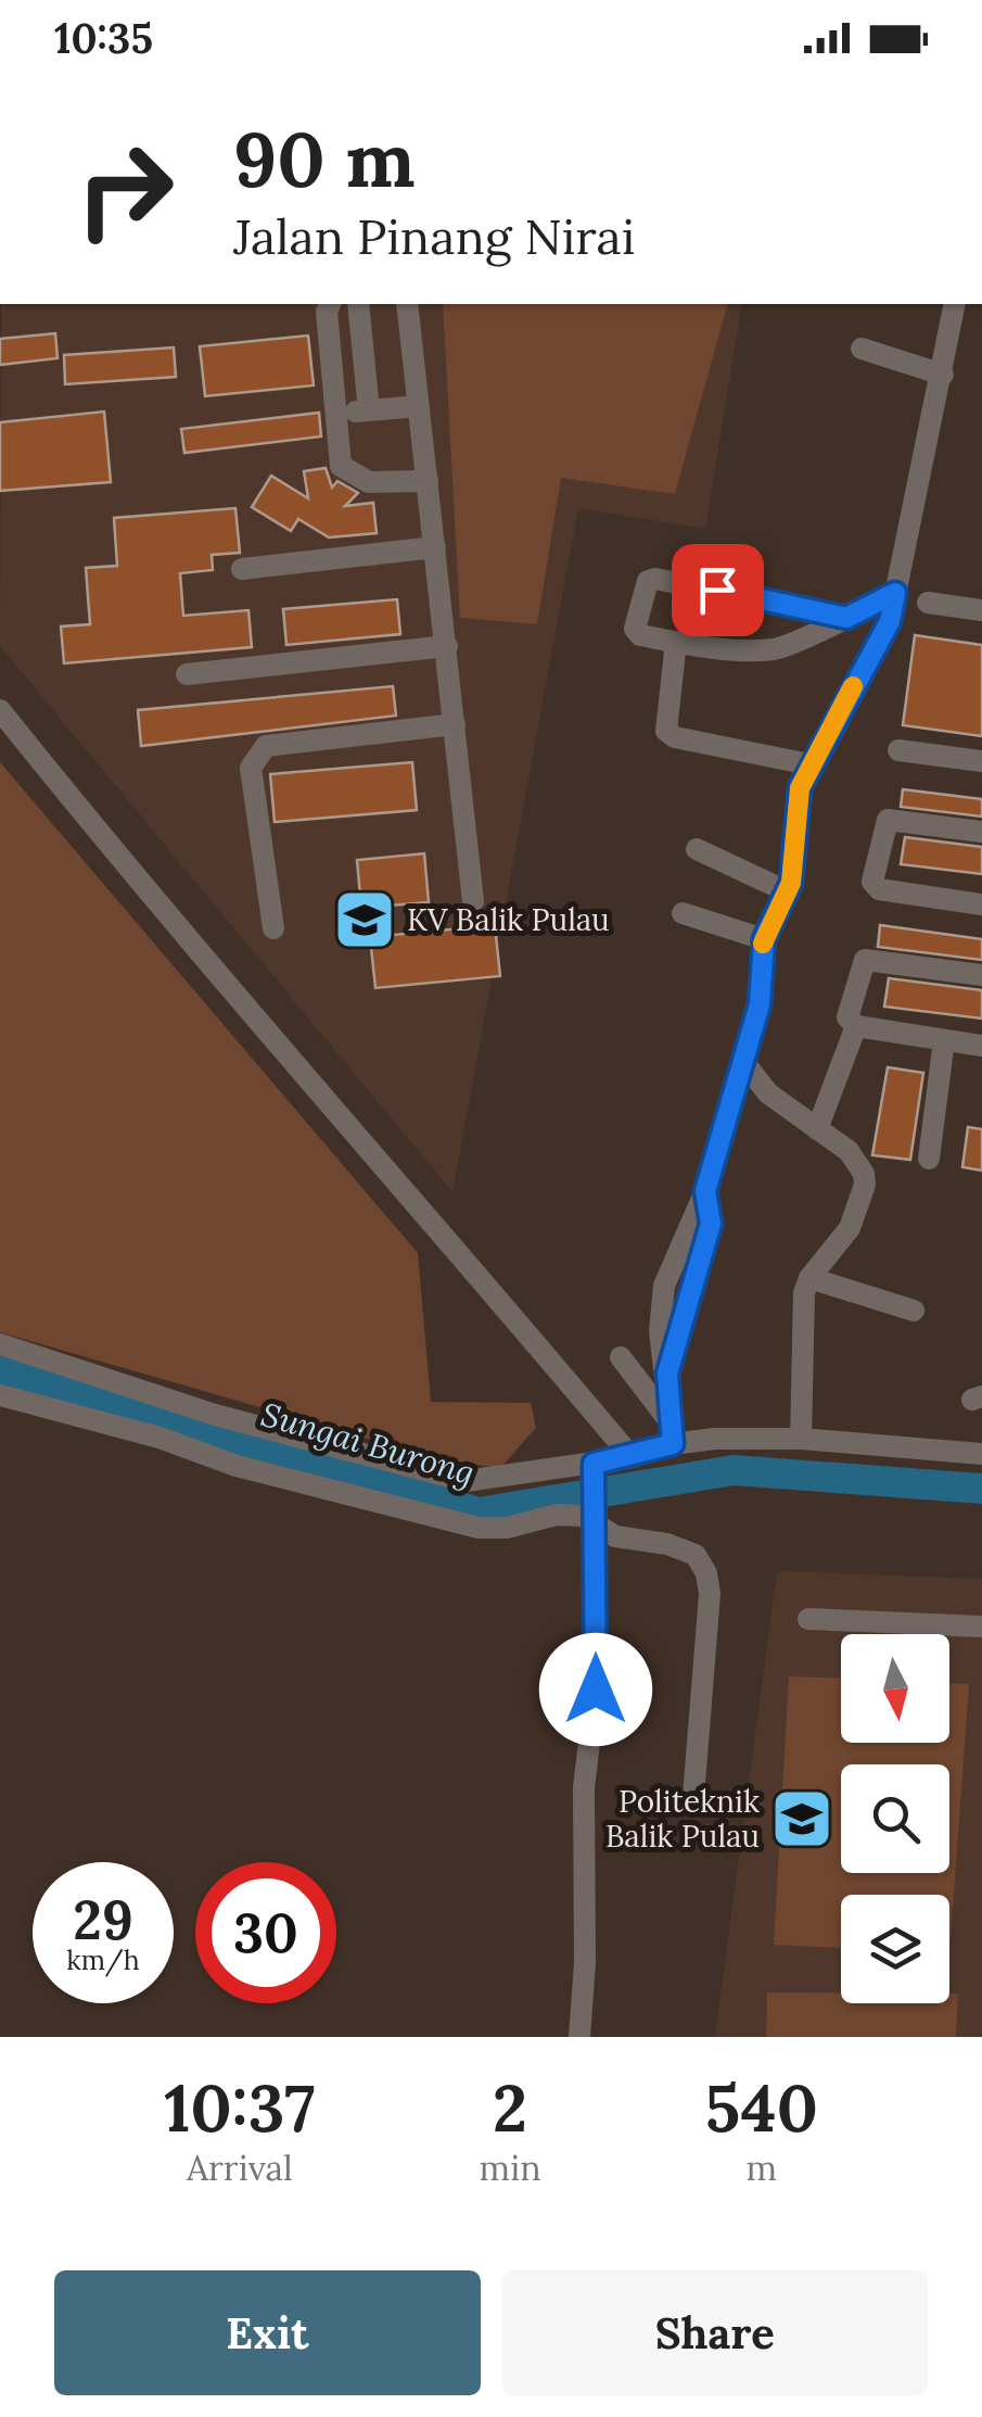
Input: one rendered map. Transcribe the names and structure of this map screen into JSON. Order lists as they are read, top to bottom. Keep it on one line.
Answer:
{"water":["Sungai Burong"],"places":{"school or university":["KV Balik Pulau","Politeknik Balik Pulau"]},"north":"bottom","page":{"status":"10:35","turn":["90 m","Jalan Pinang Nirai"],"speed":"29 km/h","limit":"30","eta":["10:37","Arrival","2","min","540","m"],"buttons":["Exit","Share"]}}
